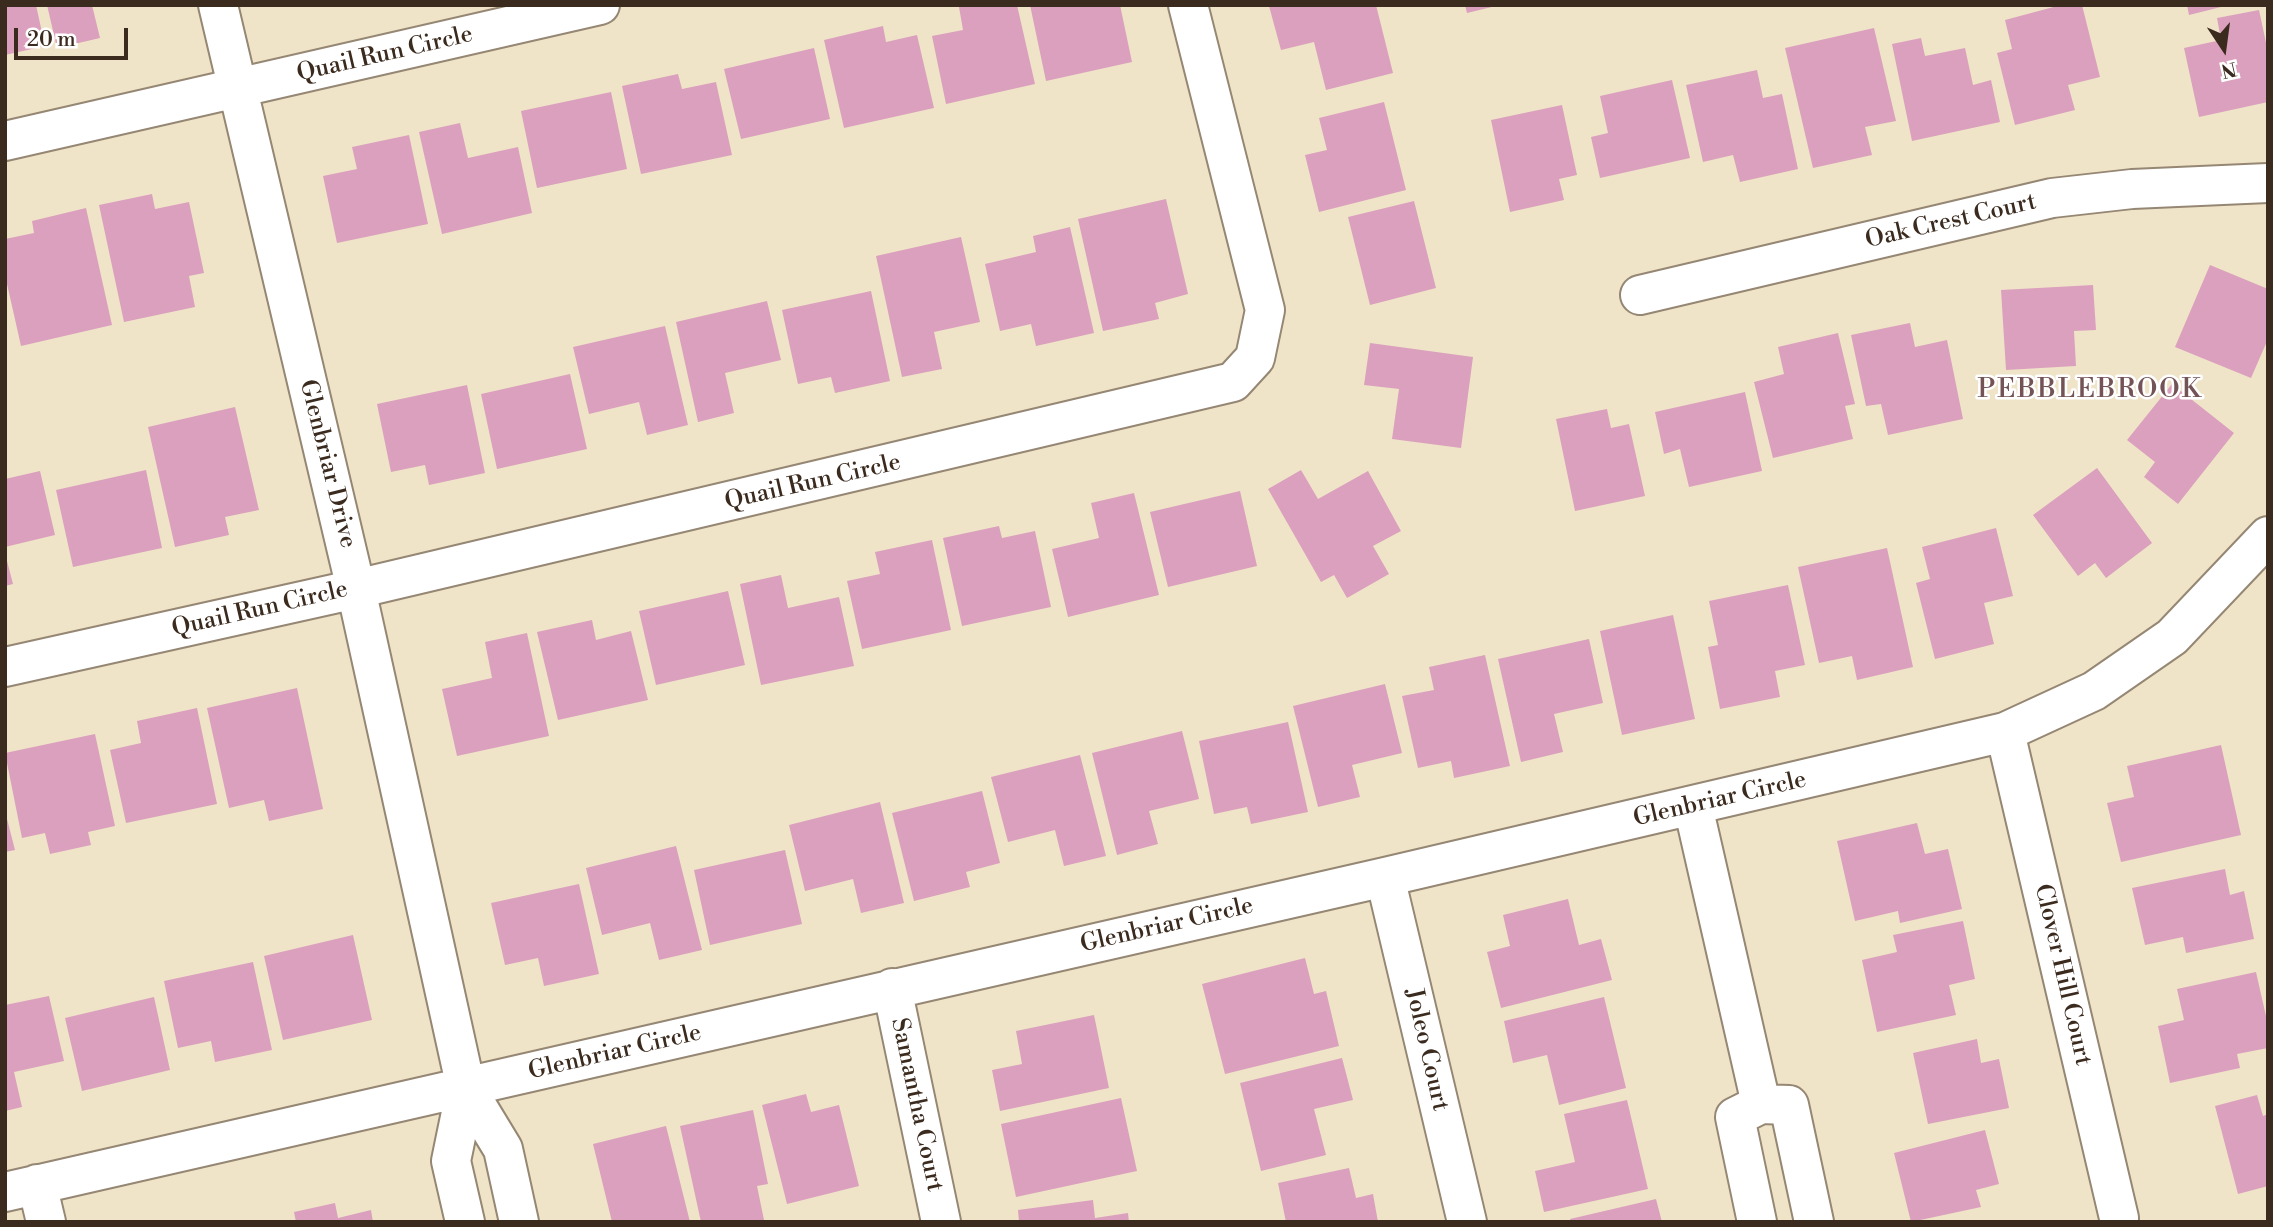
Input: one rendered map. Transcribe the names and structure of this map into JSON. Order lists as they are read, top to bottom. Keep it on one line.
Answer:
{"streets":{"street":["Quail Run Circle","Oak Crest Court","Glenbriar Drive","Glenbriar Circle","Clover Hill Court","Joleo Court","Samantha Court"]},"crossings":[["Quail Run Circle","Glenbriar Drive"],["Glenbriar Drive","Glenbriar Circle"],["Glenbriar Circle","Clover Hill Court"],["Glenbriar Circle","Joleo Court"],["Glenbriar Circle","Samantha Court"]],"districts":["PEBBLEBROOK"],"scale_bar":"20 m","north":"bottom"}
